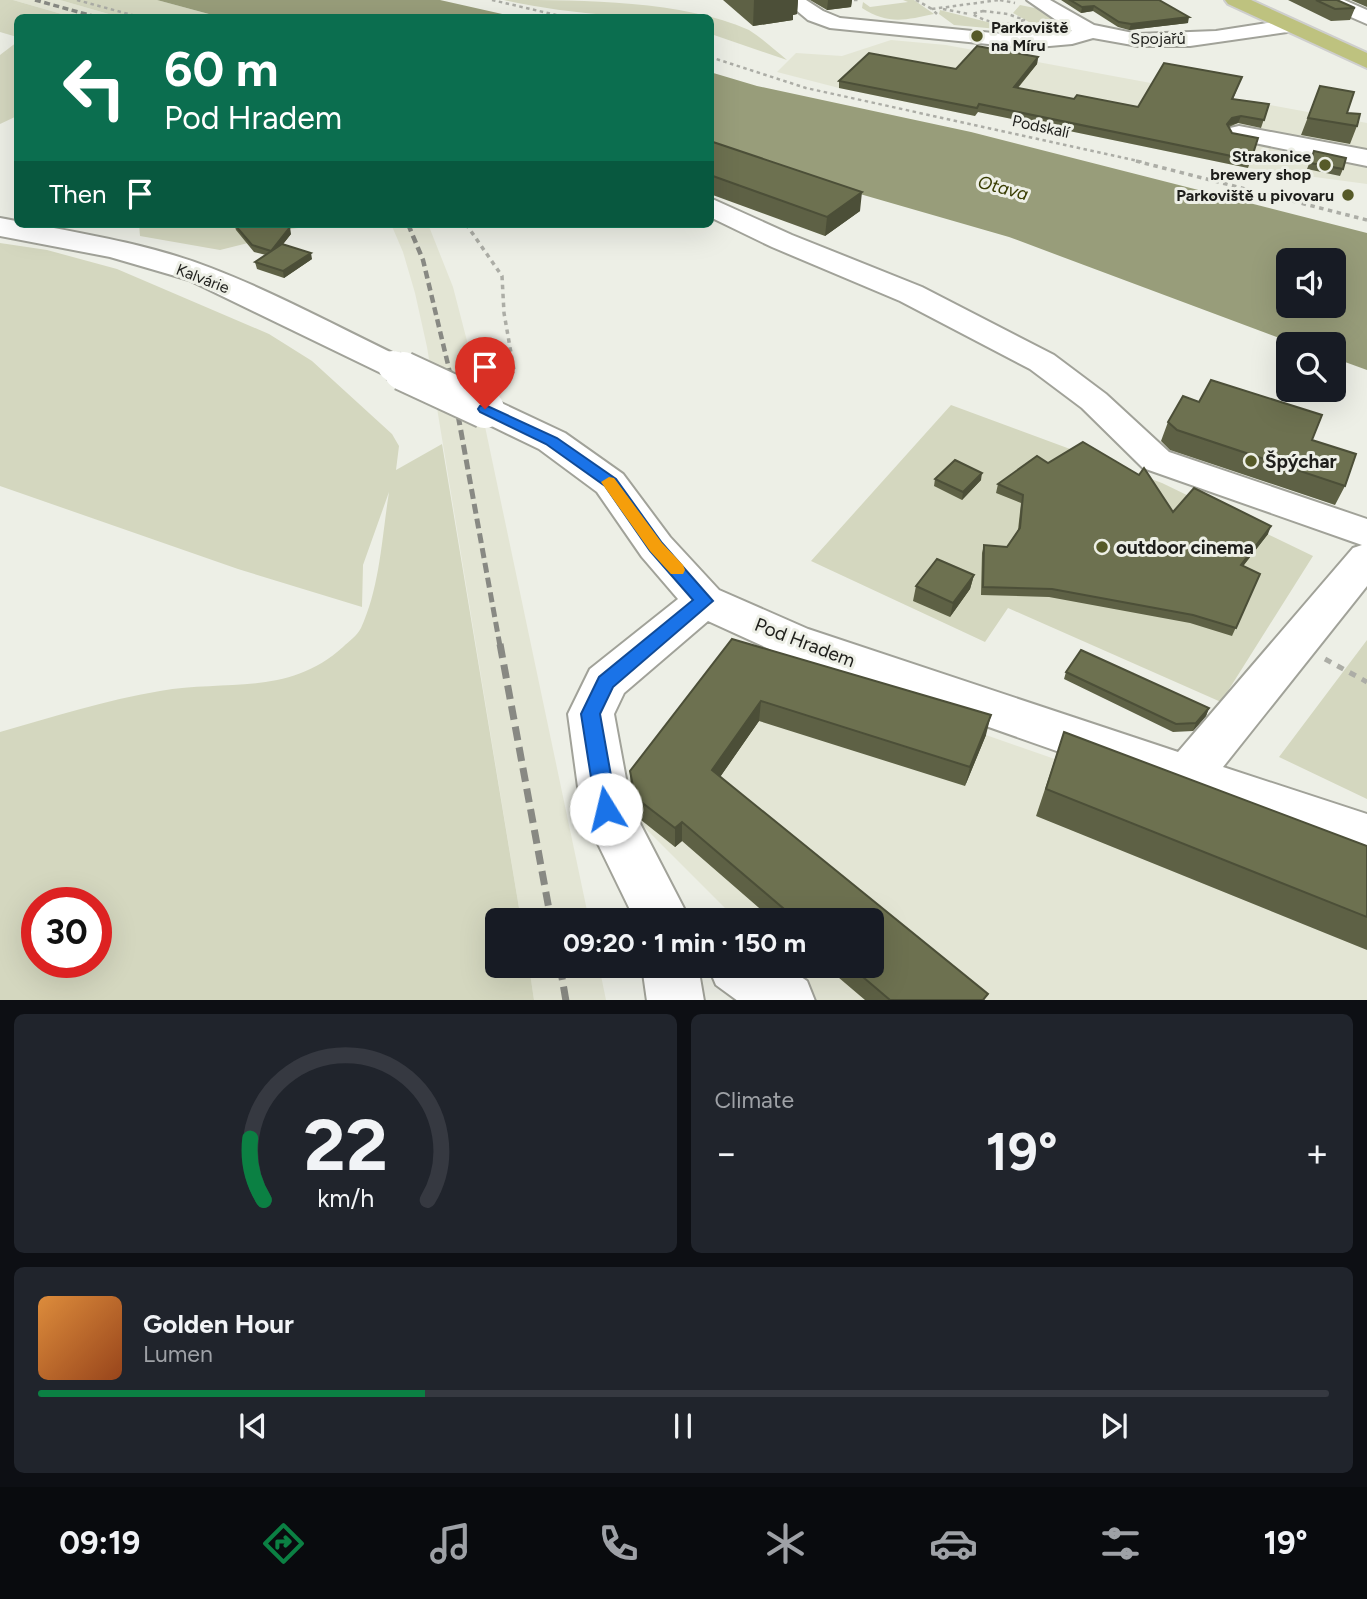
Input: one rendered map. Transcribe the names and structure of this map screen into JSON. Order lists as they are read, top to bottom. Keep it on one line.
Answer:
{"streets":{"street":["Spojařů","Kalvárie","Pod Hradem"],"path":["Podskalí"]},"crossings":[["Kalvárie","Pod Hradem"]],"water":["Otava"],"places":["Parkoviště na Míru","Strakonice brewery shop","Parkoviště u pivovaru","Špýchar","outdoor cinema"],"page":{"turn":["60 m","Pod Hradem"],"then":"Then","limit":"30","trip":"09:20 · 1 min · 150 m","tile":"Climate","heat":["−","19°","+"],"song":["Golden Hour","Lumen"],"tabs":["09:19","19°"],"gauge":["22","km/h"]}}
